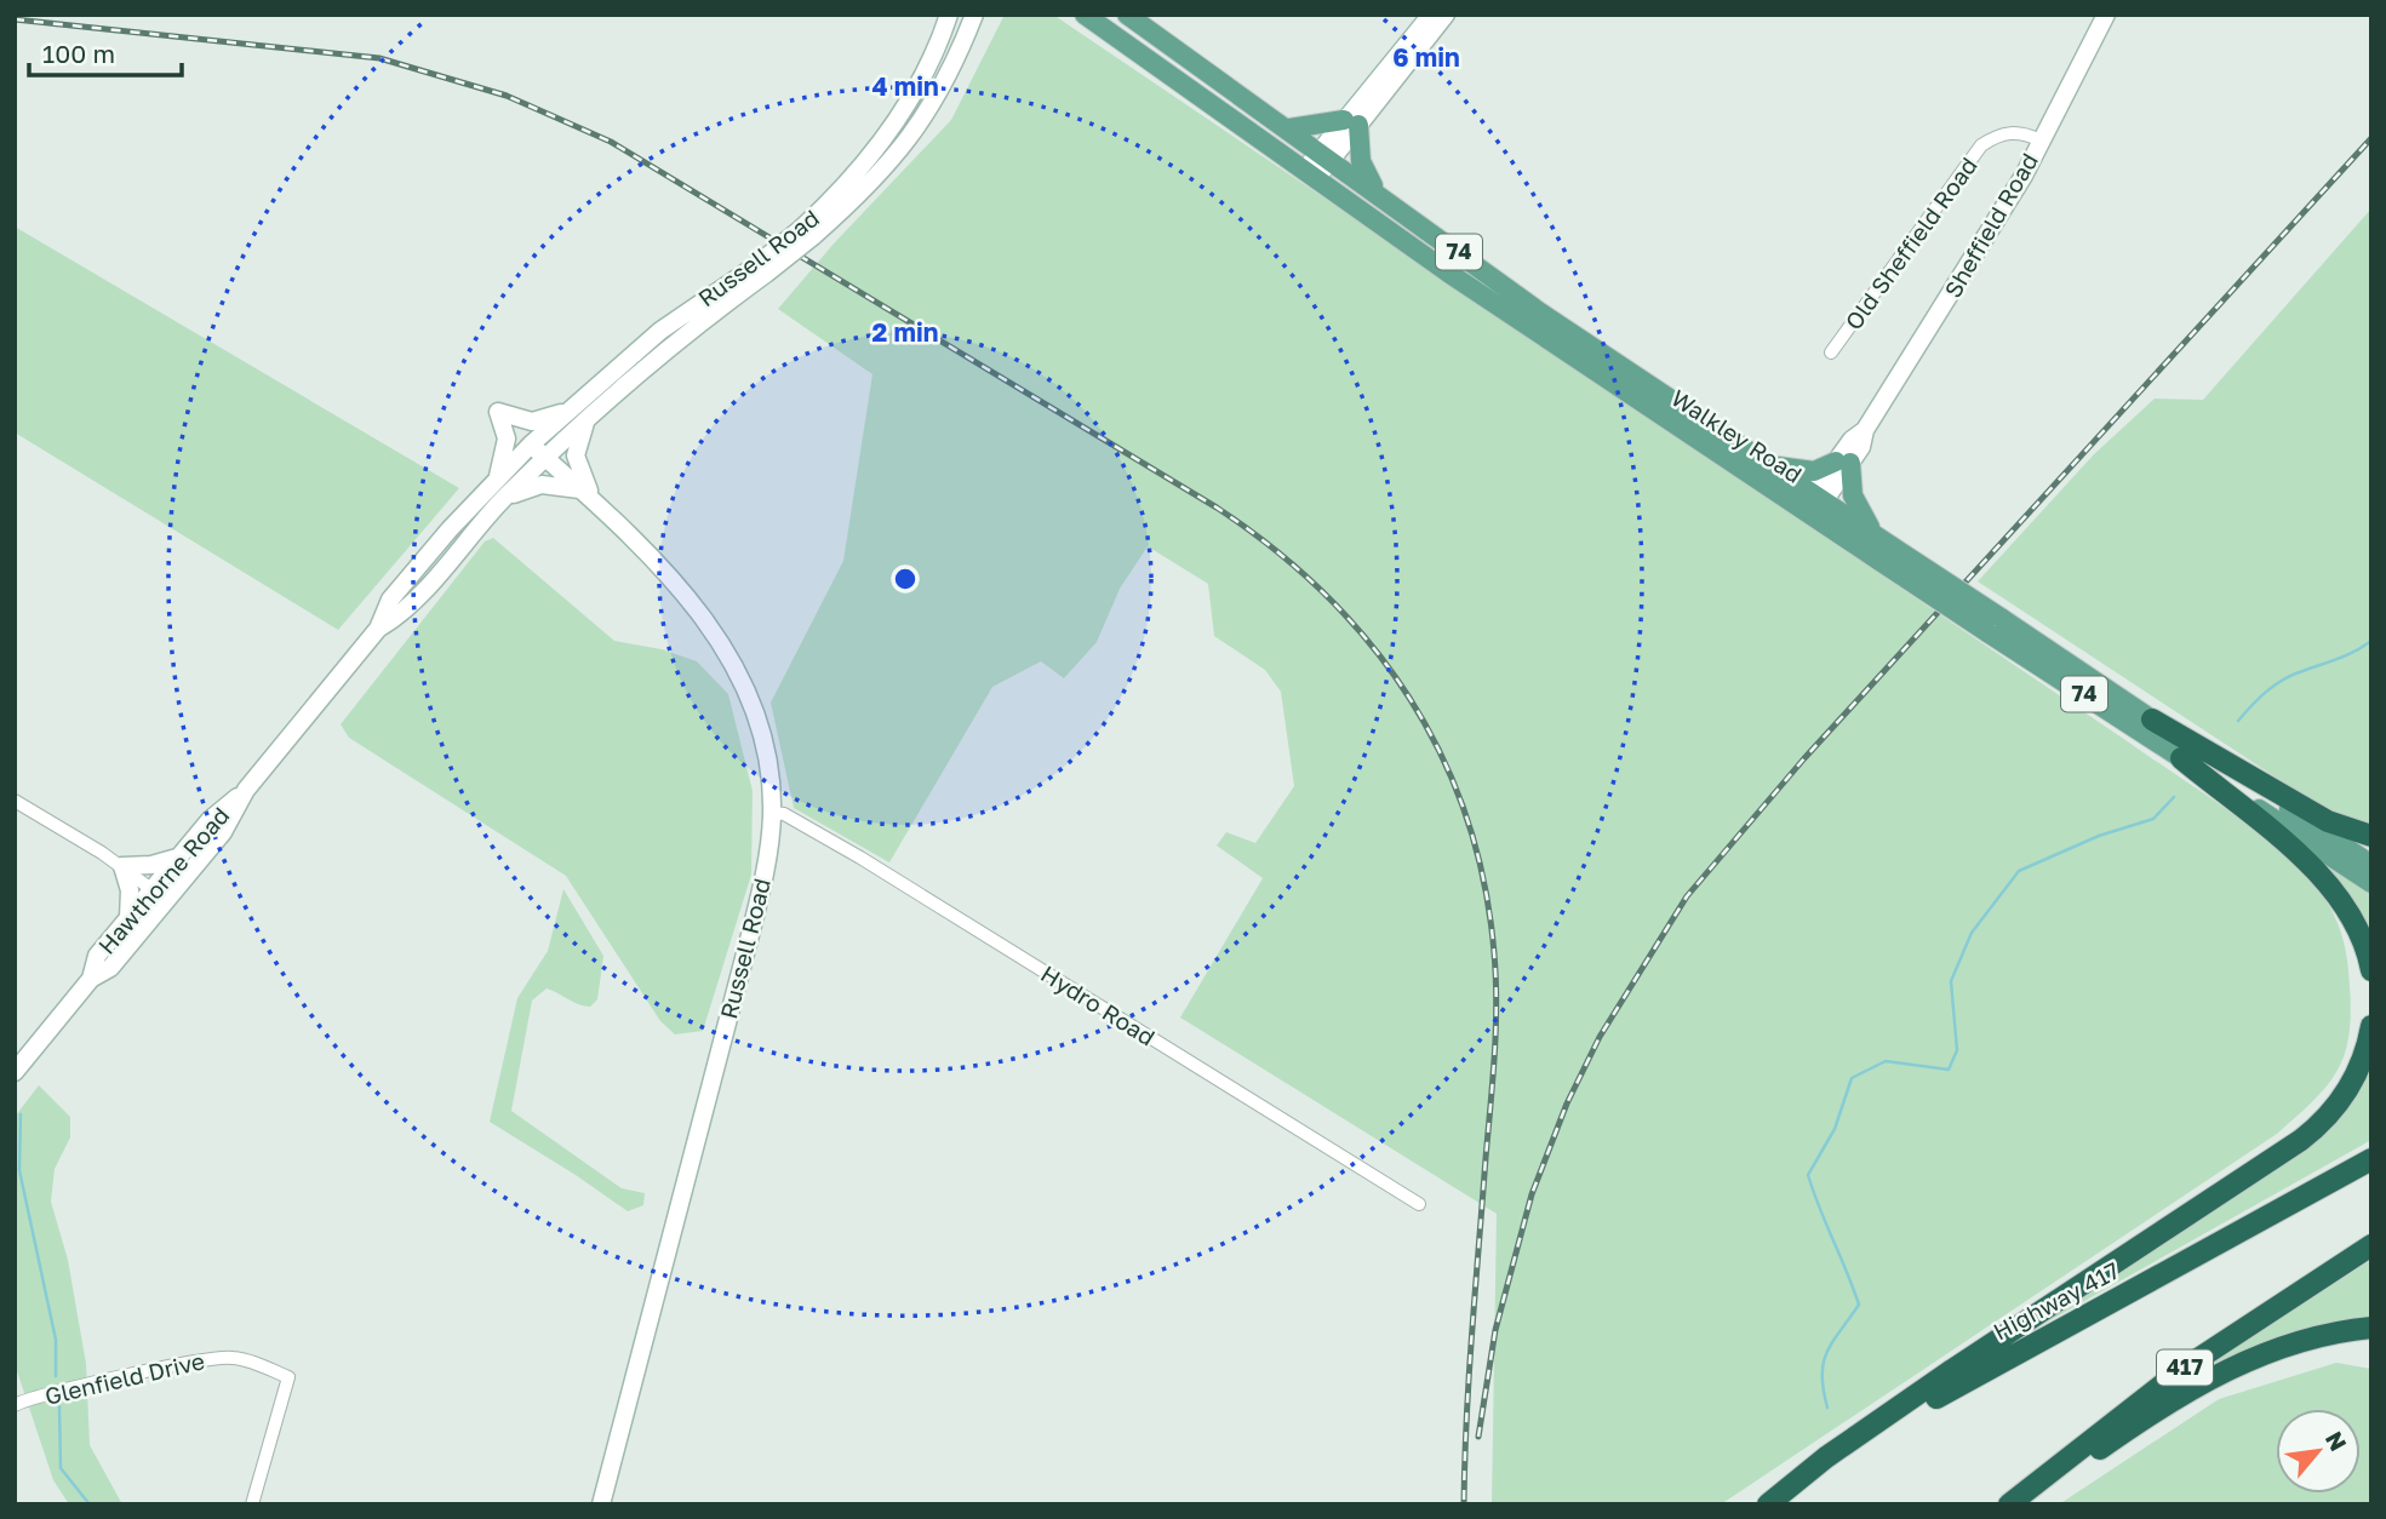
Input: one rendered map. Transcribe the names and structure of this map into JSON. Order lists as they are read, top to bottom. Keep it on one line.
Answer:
{"streets":{"highway":["Highway 417","417"],"main road":["Sheffield Road","74","Russell Road","Walkley Road","Hawthorne Road"],"street":["Old Sheffield Road","Hydro Road","Glenfield Drive"]},"crossings":[["Sheffield Road","Old Sheffield Road"],["Sheffield Road","Walkley Road"],["Russell Road","Hawthorne Road"],["Russell Road","Hydro Road"]],"scale_bar":"100 m","north":"top right","rings":["6 min","4 min","2 min"]}
